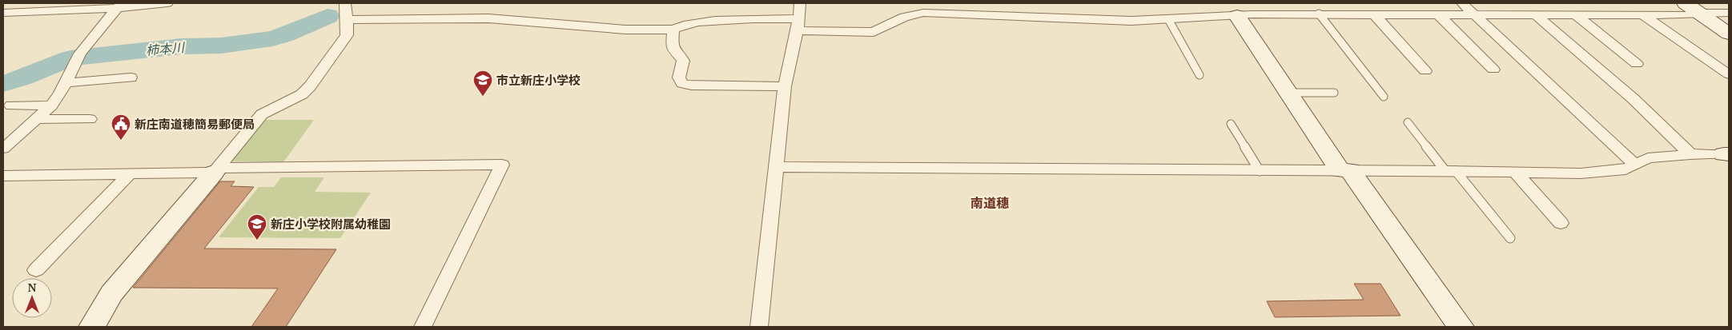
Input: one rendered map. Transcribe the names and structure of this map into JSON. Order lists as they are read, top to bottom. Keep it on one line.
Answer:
{"districts":["南道穗"],"water":["柿本川"],"places":{"school or university":["市立新庄小学校","新庄小学校附属幼稚園"],"public building":["新庄南道穂簡易郵便局"]},"north":"top"}
